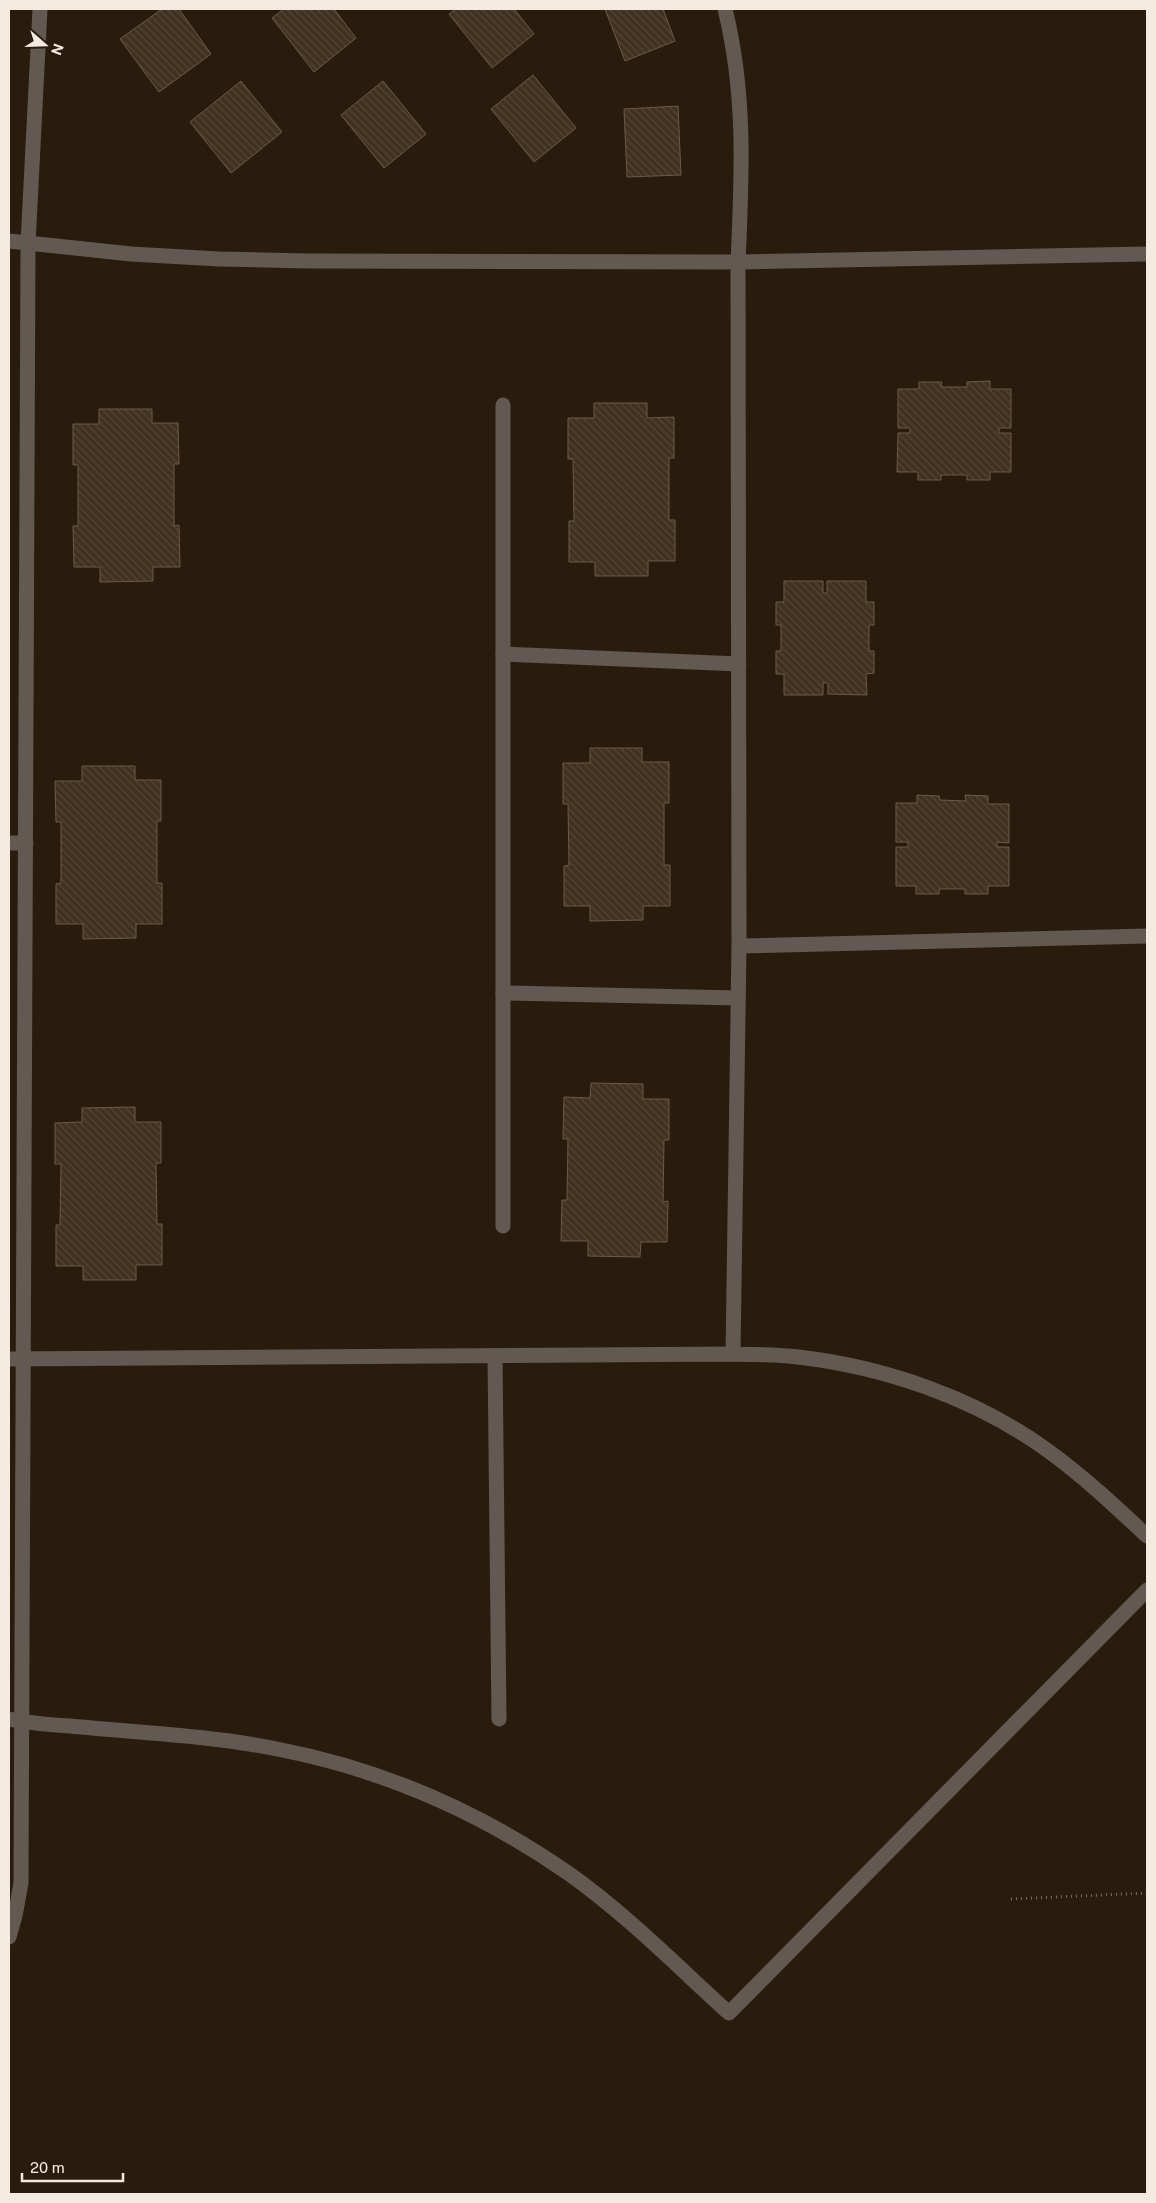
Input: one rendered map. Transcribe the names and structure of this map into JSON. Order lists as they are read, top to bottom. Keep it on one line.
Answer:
{"scale_bar":"20 m","north":"right"}
